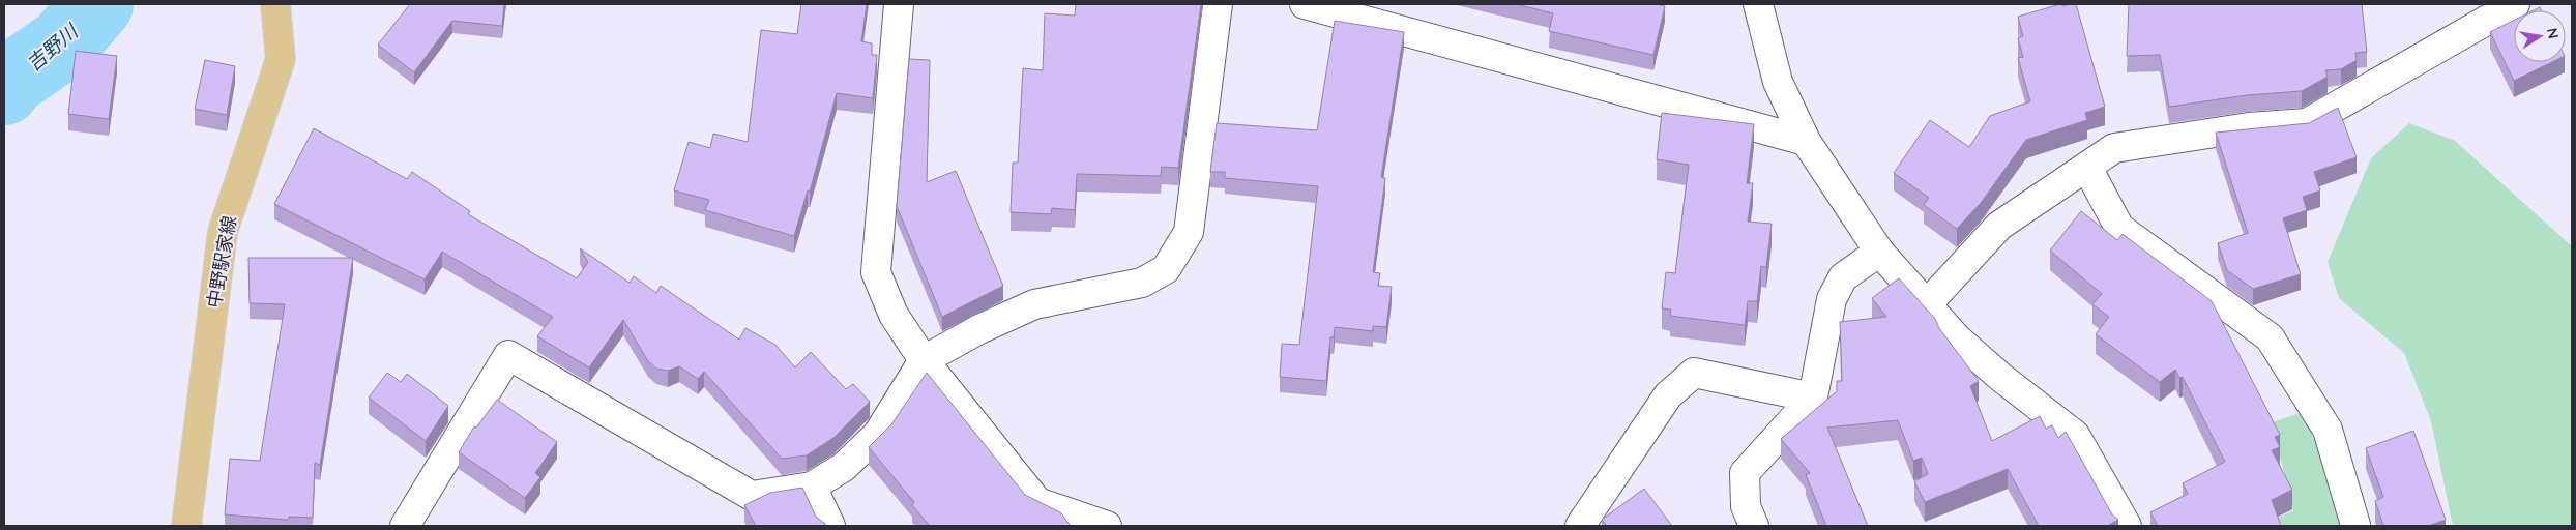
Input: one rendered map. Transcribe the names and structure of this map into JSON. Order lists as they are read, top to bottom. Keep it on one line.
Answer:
{"streets":{"main road":["中野駅家線"]},"water":["吉野川"],"north":"right"}
